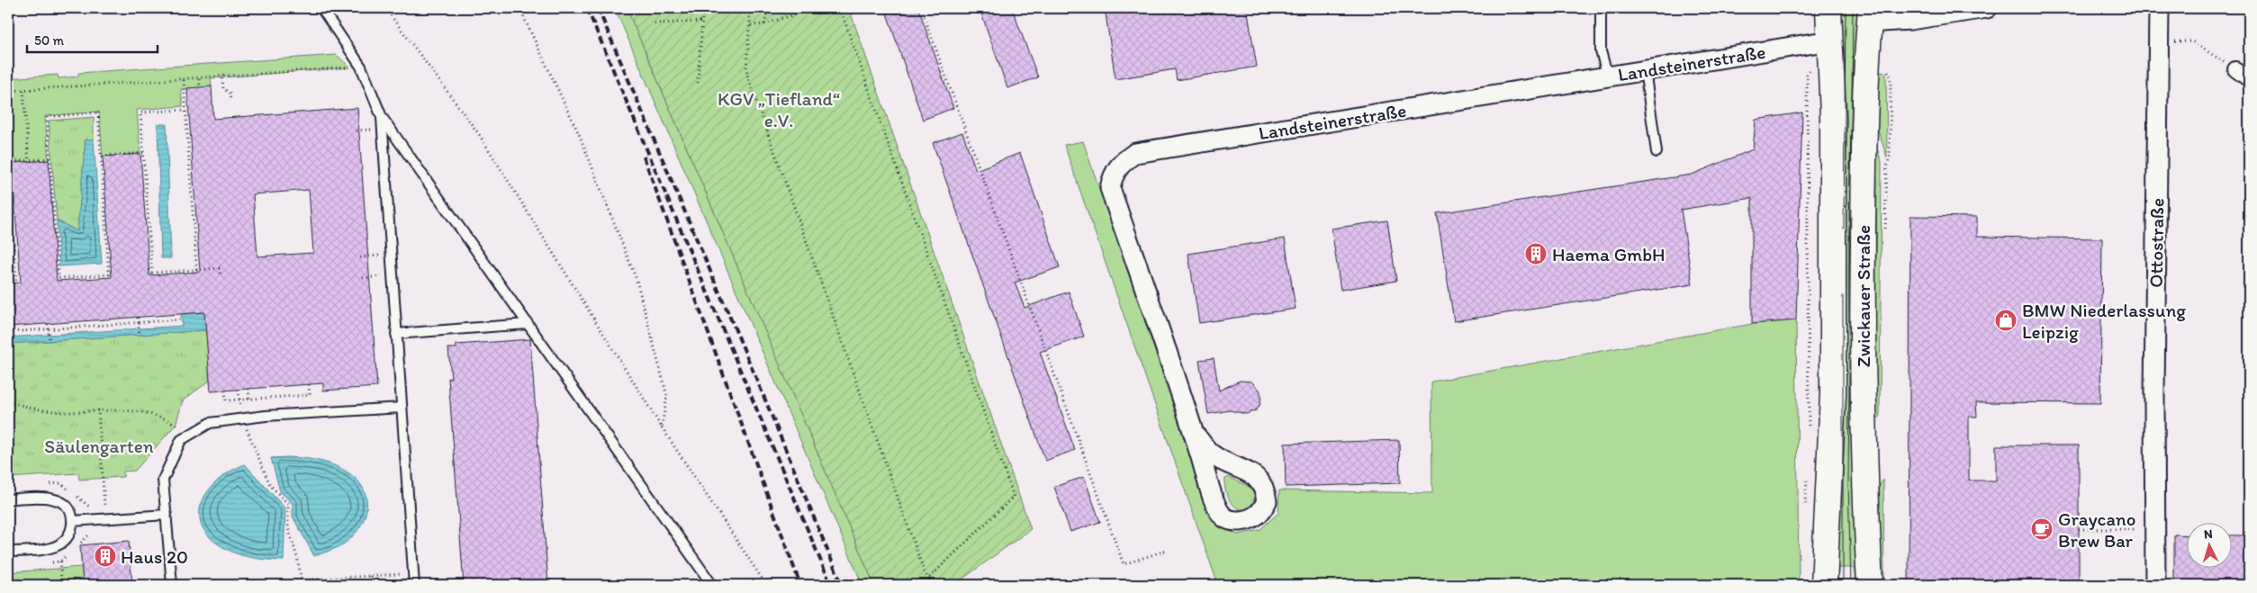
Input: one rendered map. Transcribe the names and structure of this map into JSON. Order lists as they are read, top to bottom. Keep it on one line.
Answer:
{"streets":{"main road":["Zwickauer Straße"],"street":["Landsteinerstraße","Ottostraße"]},"crossings":[["Landsteinerstraße","Zwickauer Straße"]],"parks":["KGV „Tiefland“ e.V.","Säulengarten"],"places":{"building":["Haema GmbH","Haus 20"],"shop":["BMW Niederlassung Leipzig"],"cafe":["Graycano Brew Bar"]},"scale_bar":"50 m","north":"top"}
